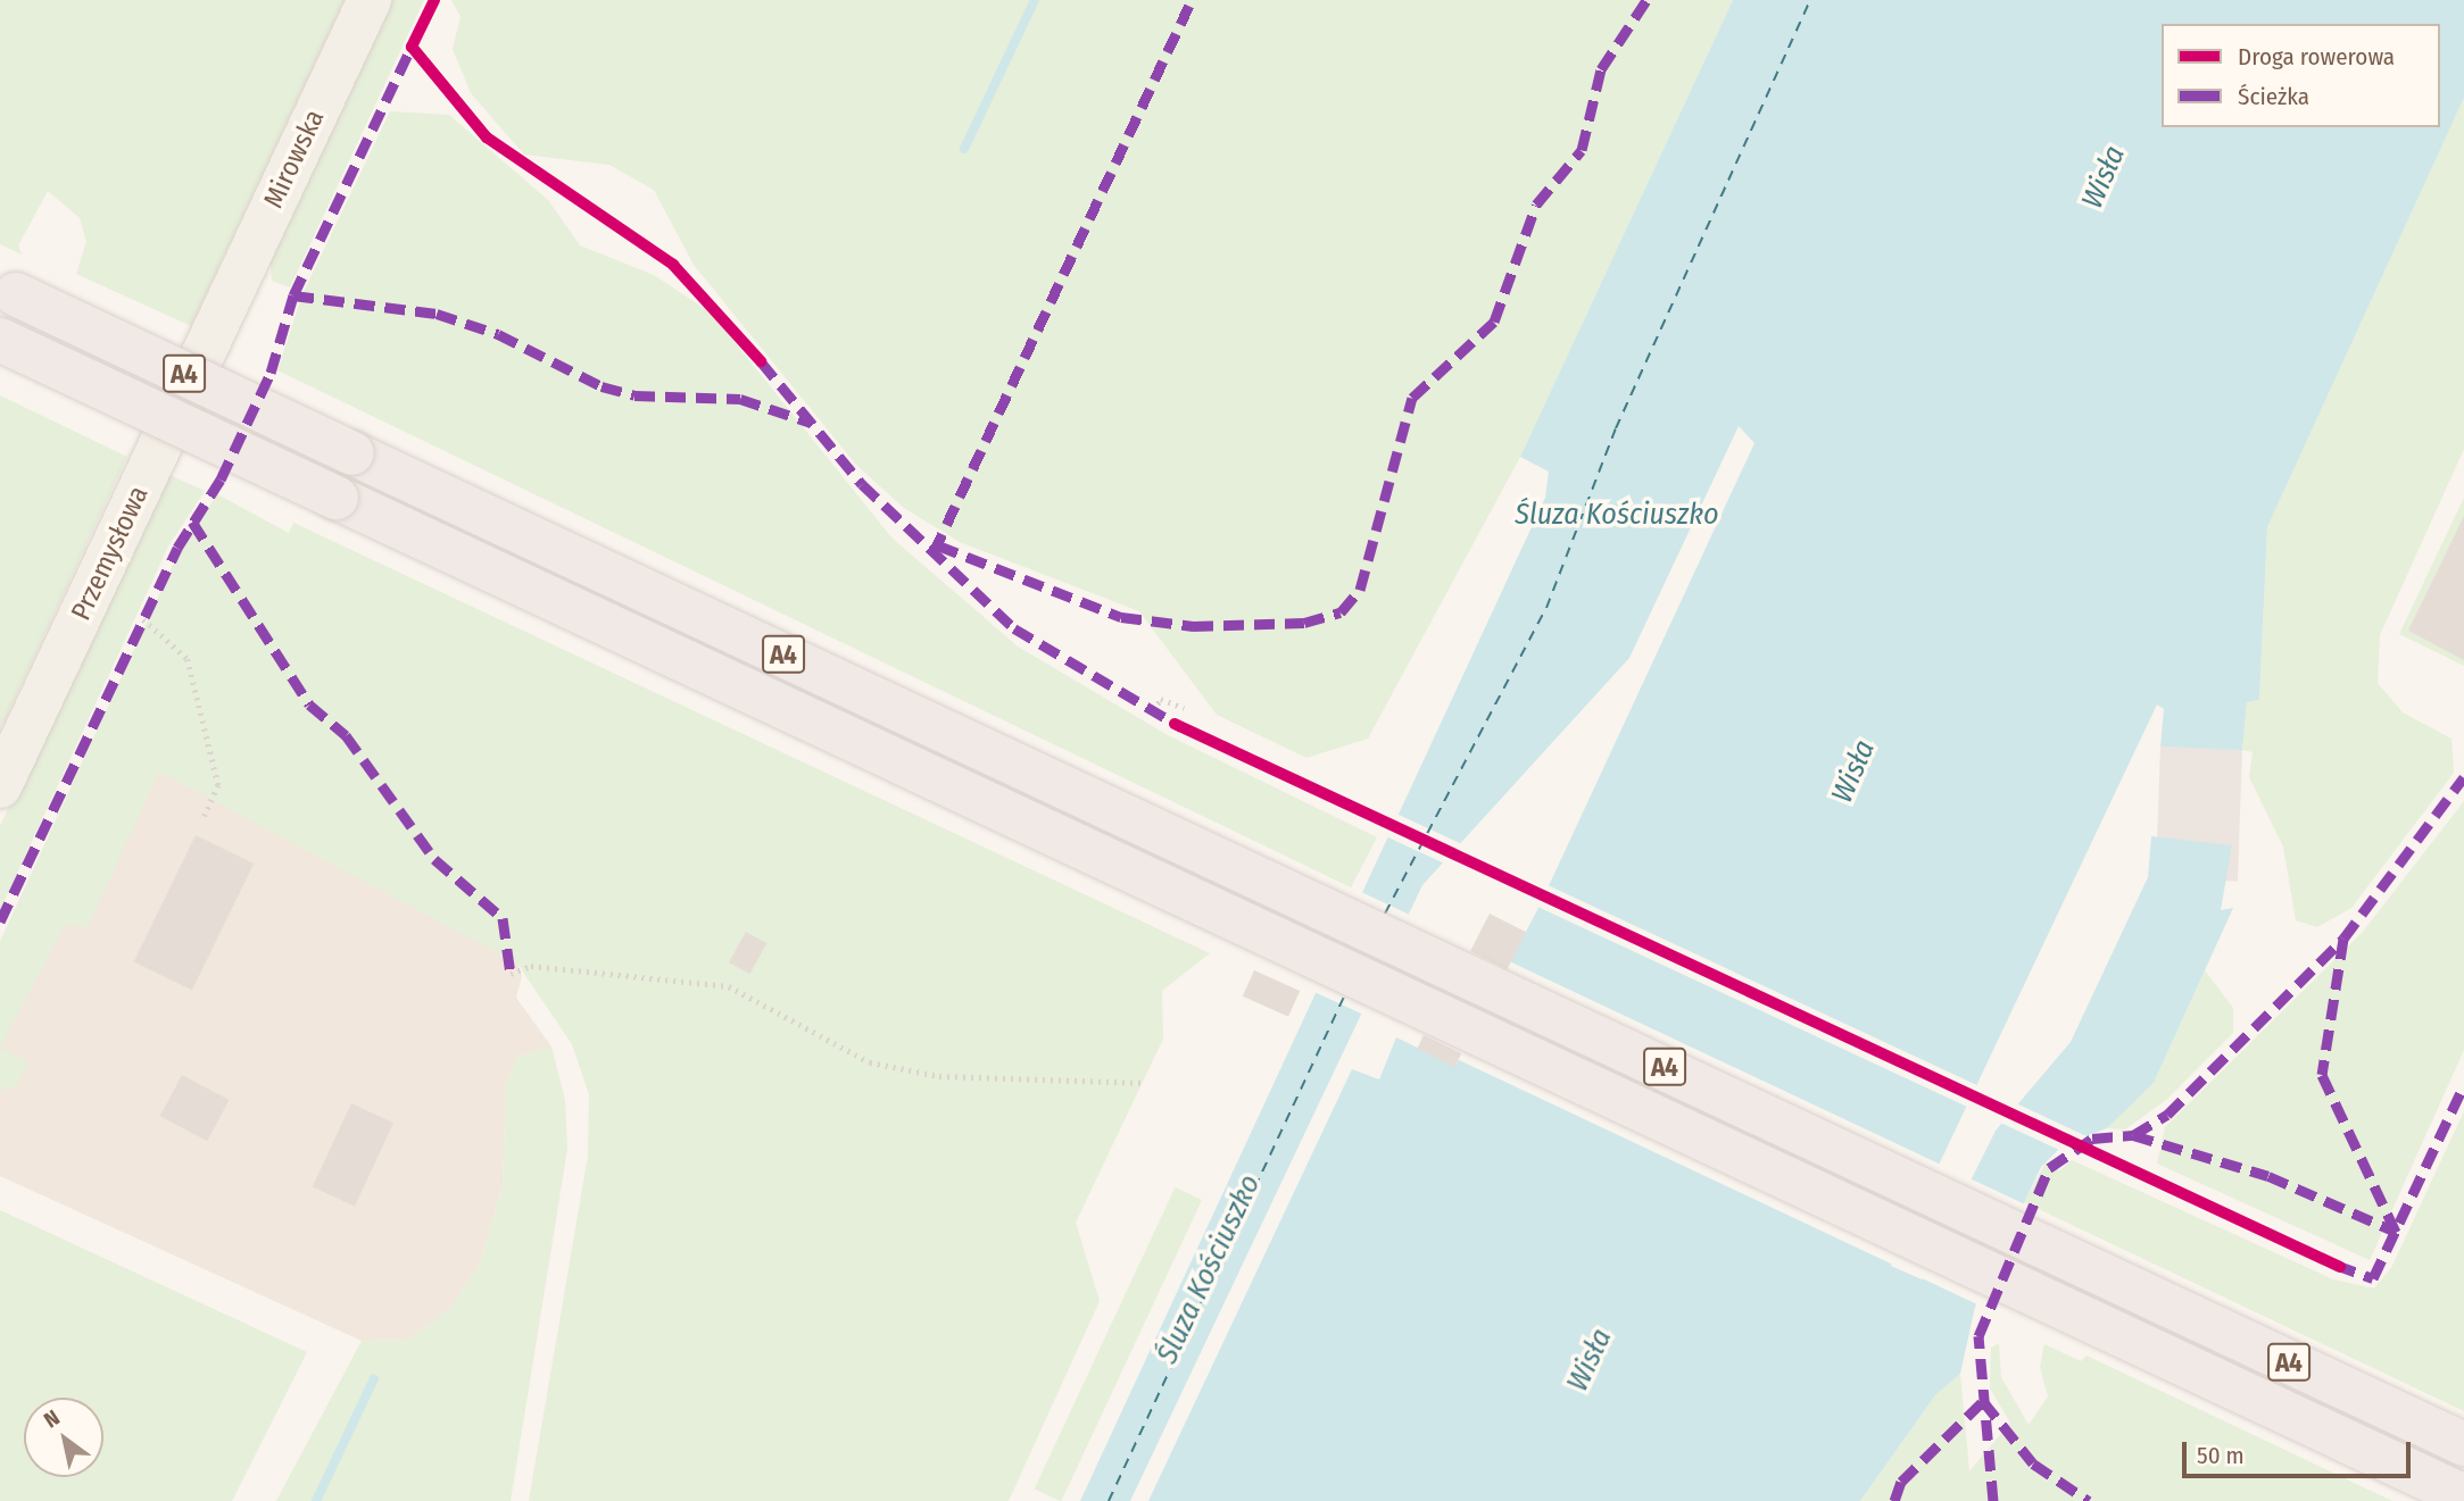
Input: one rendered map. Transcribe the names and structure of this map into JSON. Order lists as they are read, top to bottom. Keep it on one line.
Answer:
{"streets":{"highway":["A4"],"main road":["Mirowska","Przemysłowa"]},"crossings":[["Mirowska","Przemysłowa"]],"water":["Wisła","Śluza Kościuszko"],"legend":["Droga rowerowa","Ścieżka"],"scale_bar":"50 m","north":"top left"}
